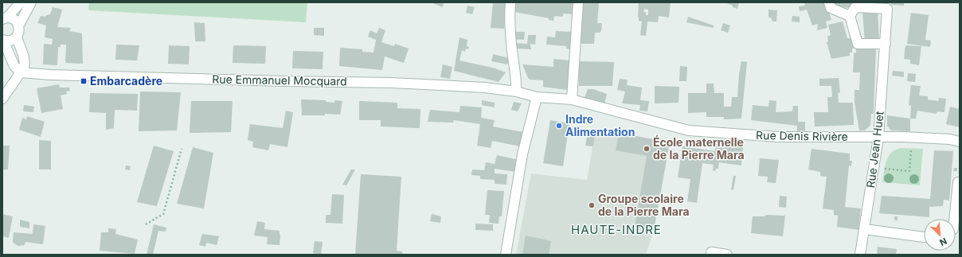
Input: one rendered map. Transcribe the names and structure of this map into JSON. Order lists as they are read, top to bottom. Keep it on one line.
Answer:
{"streets":{"street":["Rue Emmanuel Mocquard","Rue Denis Rivière","Rue Jean Huet"]},"crossings":[["Rue Emmanuel Mocquard","Rue Denis Rivière"],["Rue Denis Rivière","Rue Jean Huet"]],"districts":["HAUTE-INDRE"],"places":{"transit":["Embarcadère"],"other":["Indre Alimentation","École maternelle de la Pierre Mara","Groupe scolaire de la Pierre Mara"]},"north":"bottom right"}
